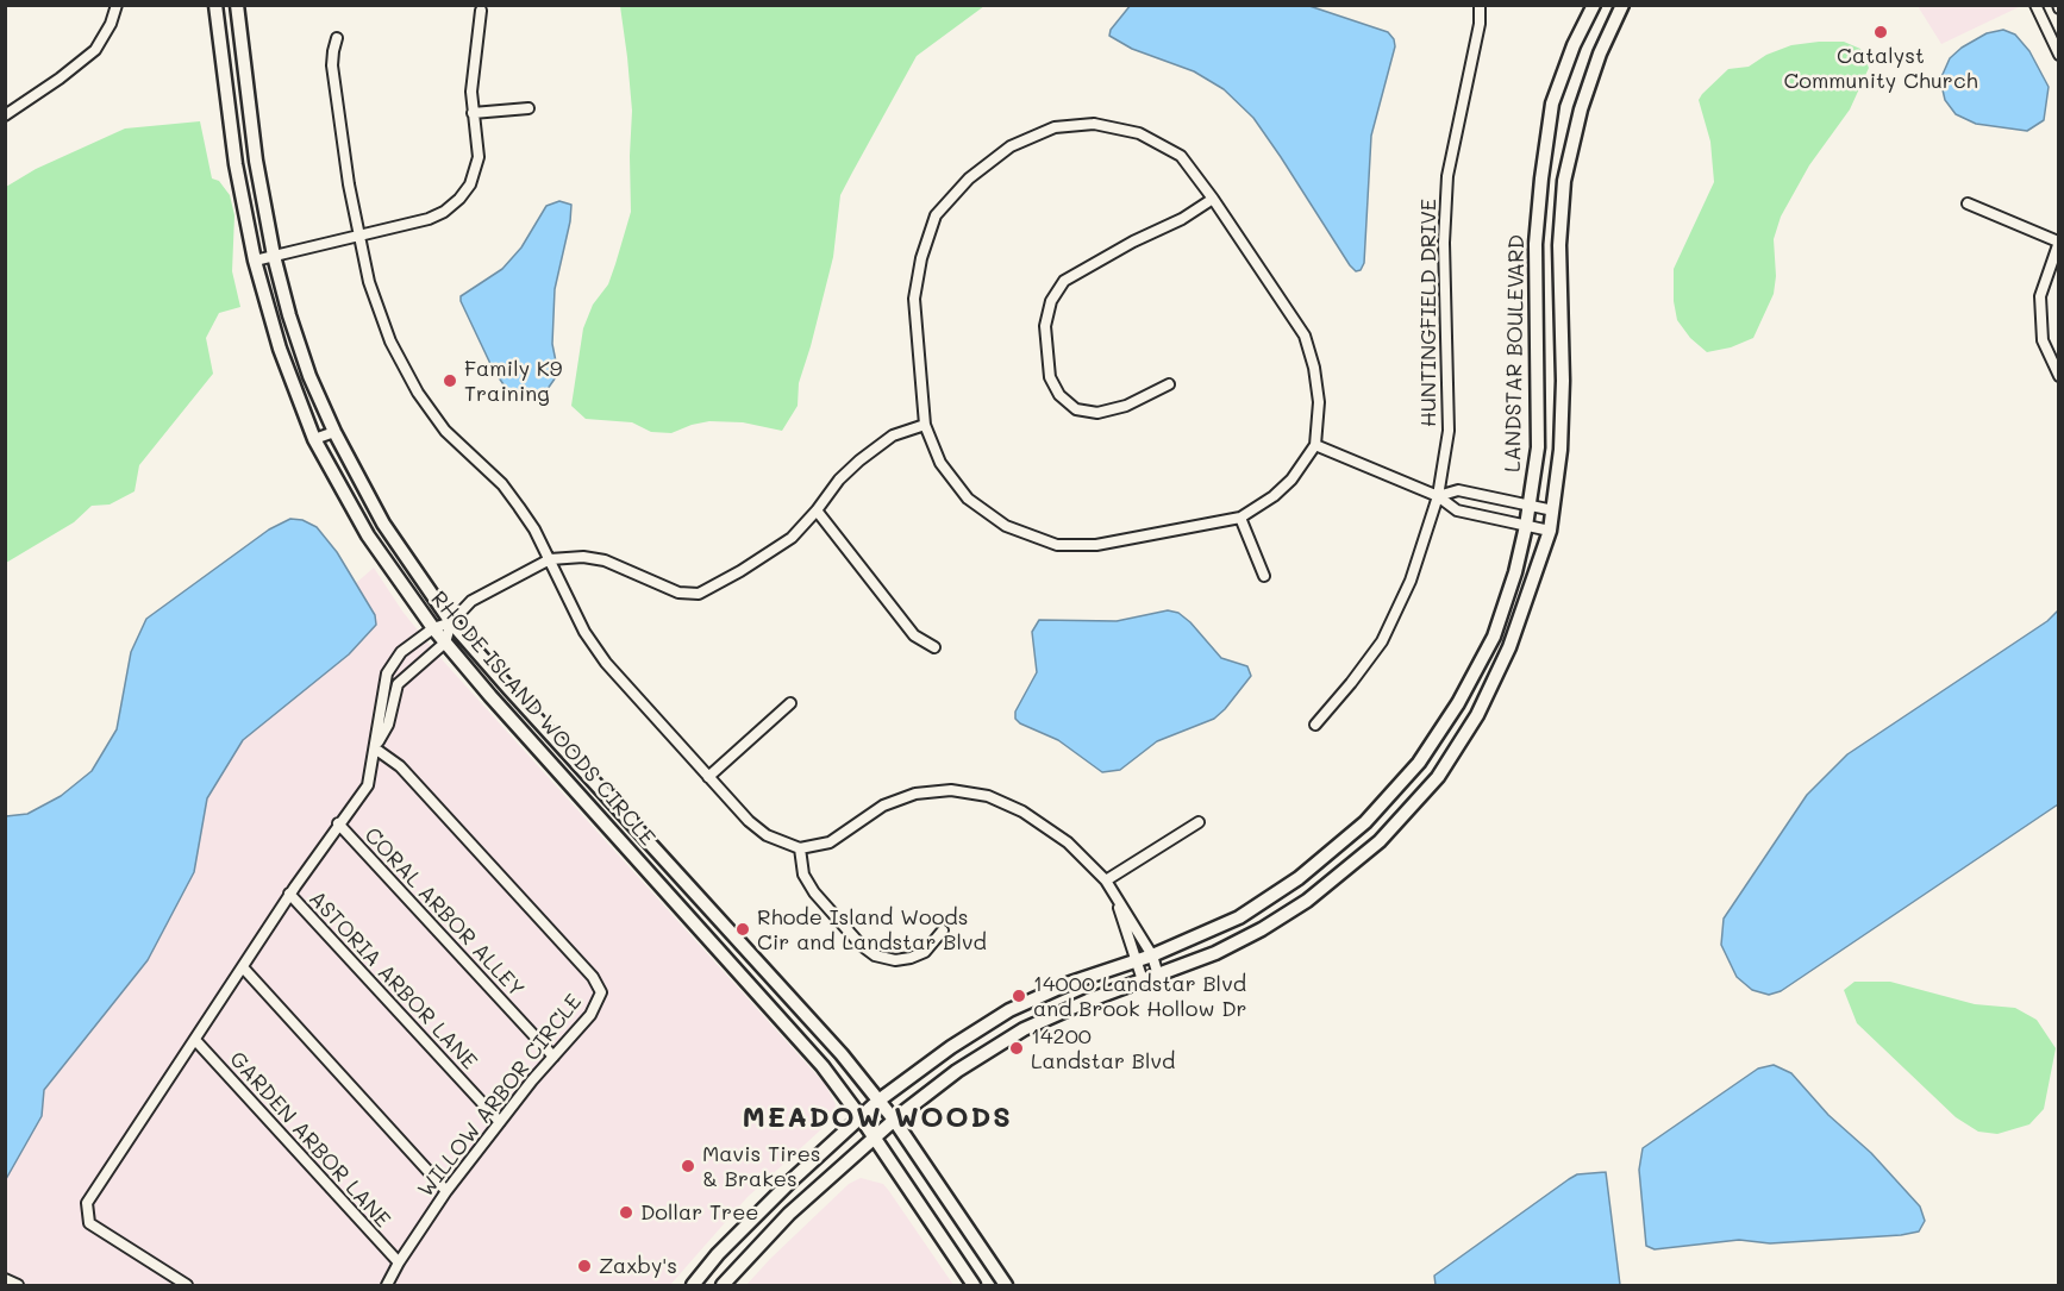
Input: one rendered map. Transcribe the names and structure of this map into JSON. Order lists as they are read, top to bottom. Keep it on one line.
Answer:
{"streets":{"main road":["LANDSTAR BOULEVARD","RHODE ISLAND WOODS CIRCLE"],"street":["HUNTINGFIELD DRIVE","CORAL ARBOR ALLEY","ASTORIA ARBOR LANE","WILLOW ARBOR CIRCLE","GARDEN ARBOR LANE"]},"crossings":[["LANDSTAR BOULEVARD","RHODE ISLAND WOODS CIRCLE"],["CORAL ARBOR ALLEY","WILLOW ARBOR CIRCLE"],["ASTORIA ARBOR LANE","WILLOW ARBOR CIRCLE"],["WILLOW ARBOR CIRCLE","GARDEN ARBOR LANE"]],"districts":["MEADOW WOODS"],"places":["Catalyst Community Church","Family K9 Training","Rhode Island Woods Cir and Landstar Blvd","14000 Landstar Blvd and Brook Hollow Dr","14200 Landstar Blvd","Mavis Tires & Brakes","Dollar Tree","Zaxby's"]}
